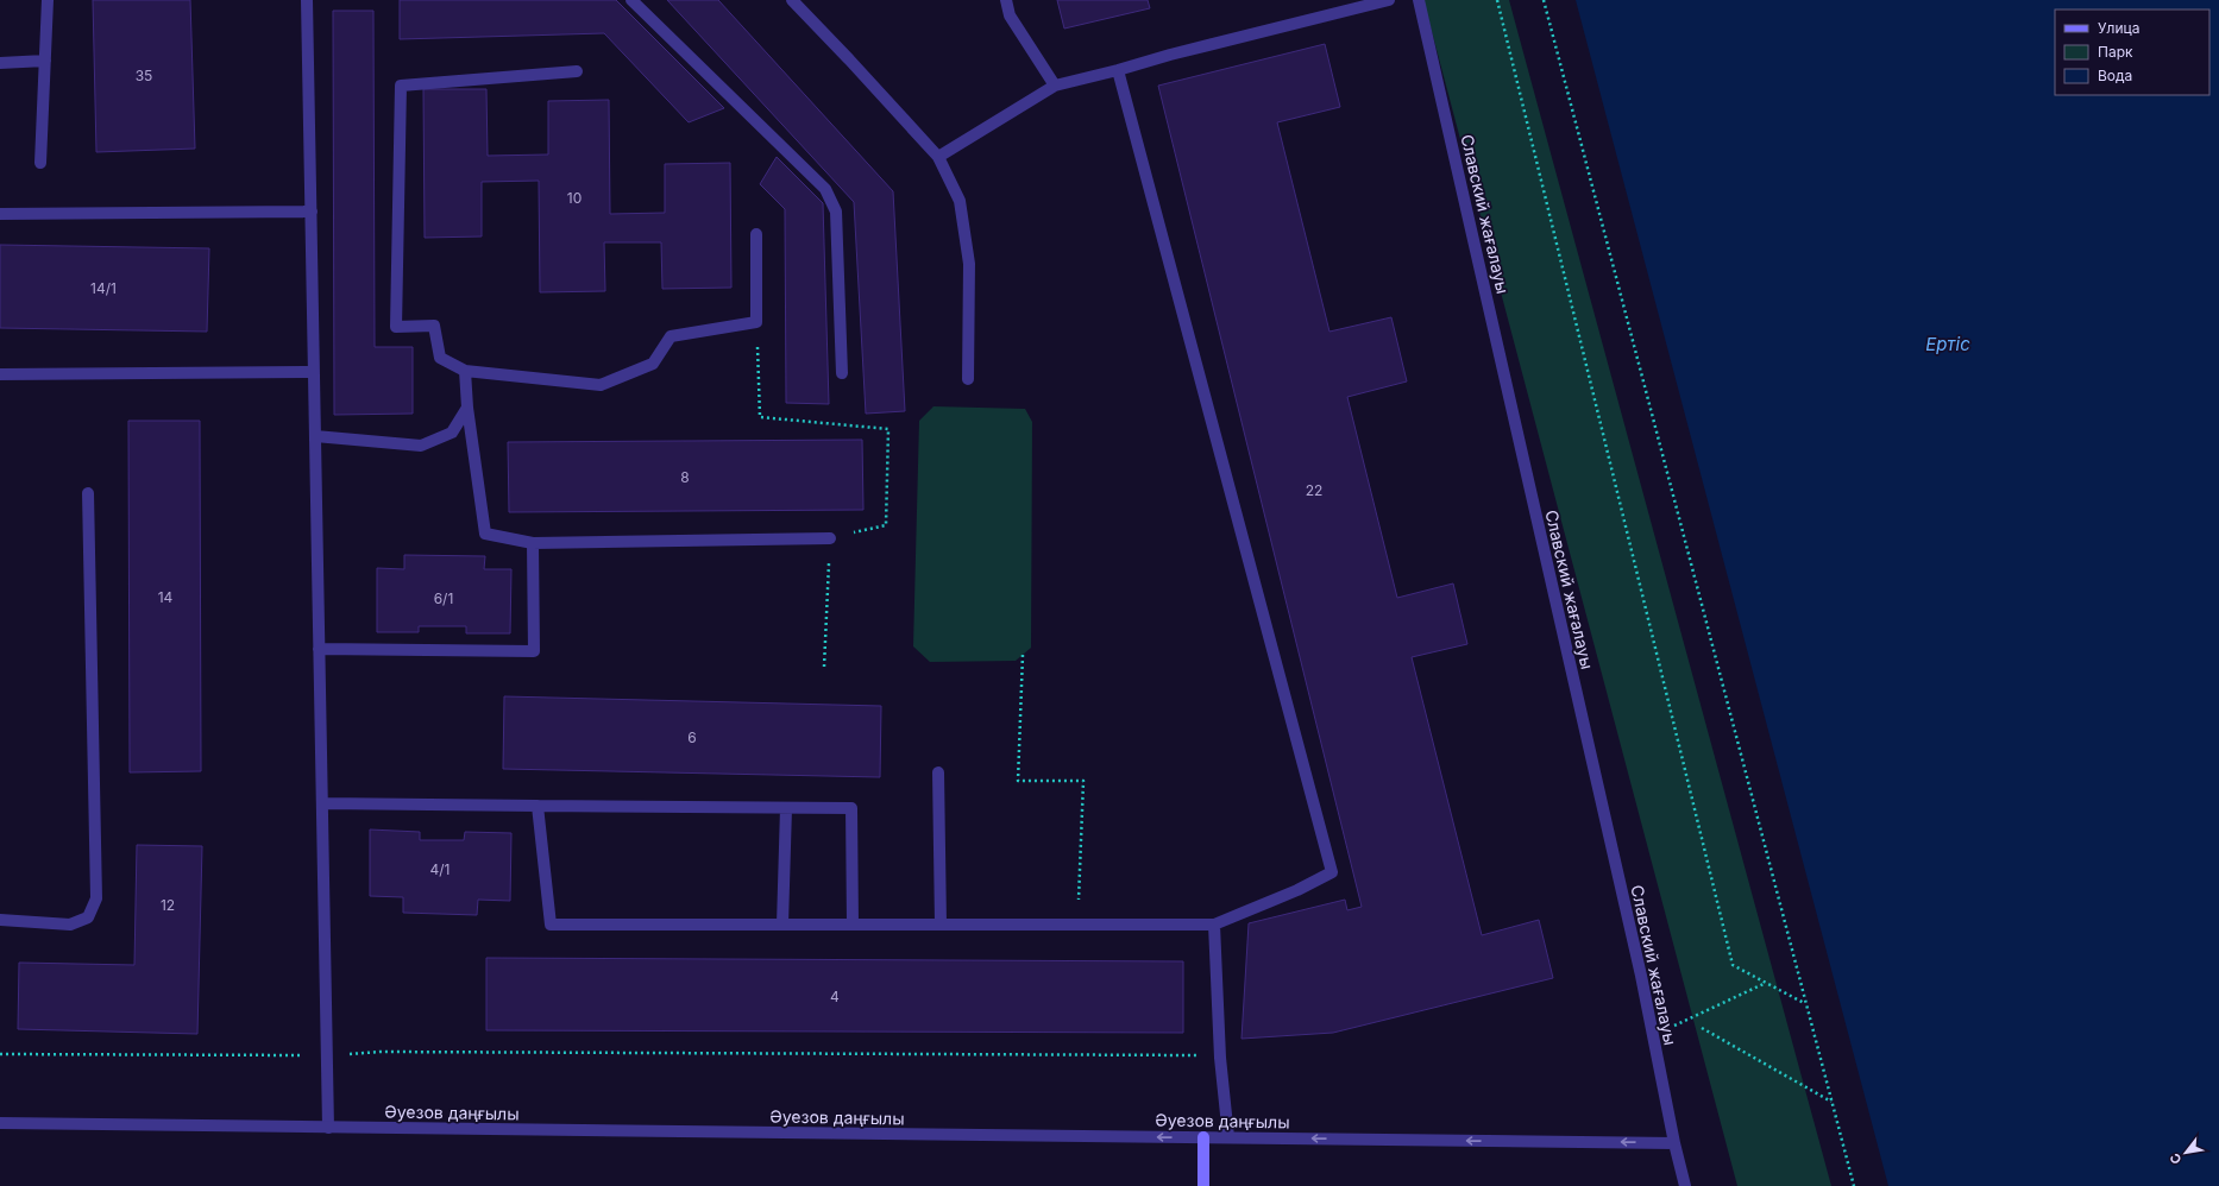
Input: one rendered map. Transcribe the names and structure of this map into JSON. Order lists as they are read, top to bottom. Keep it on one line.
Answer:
{"streets":{"street":["Славский жағалауы","Әуезов даңғылы"]},"crossings":[["Славский жағалауы","Әуезов даңғылы"]],"one_way":["Әуезов даңғылы"],"water":["Ертіс"],"house_numbers":["35","10","14/1","8","22","14","6/1","6","4/1","12","4"],"legend":["Улица","Парк","Вода"],"north":"bottom left"}
